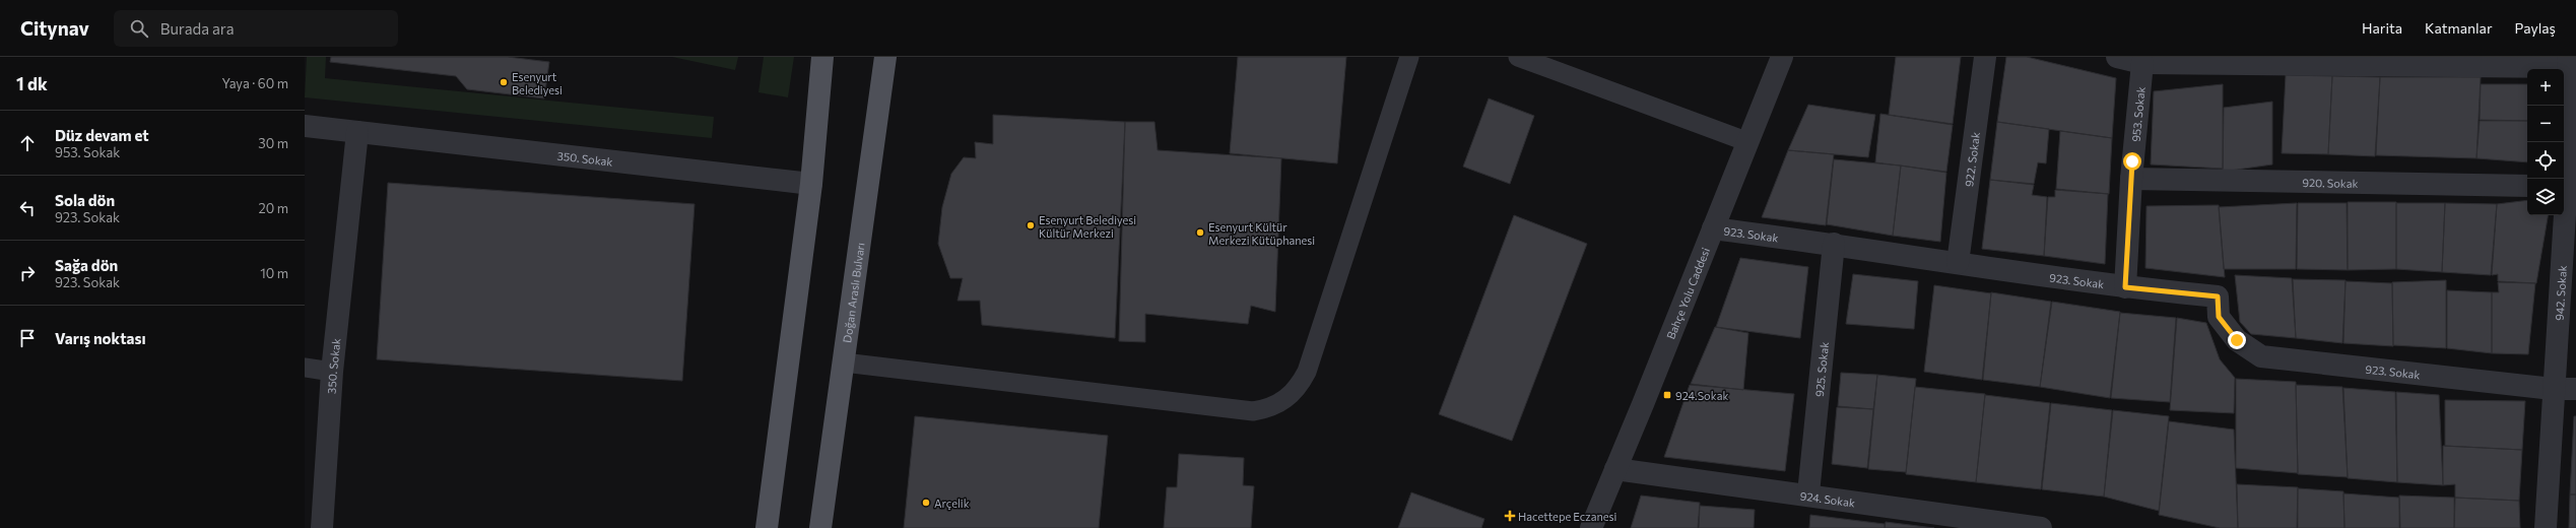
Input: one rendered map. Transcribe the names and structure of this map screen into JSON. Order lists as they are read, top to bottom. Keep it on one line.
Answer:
{"streets":{"main road":["Doğan Araslı Bulvarı"],"street":["953. Sokak","350. Sokak","922. Sokak","920. Sokak","923. Sokak","Bahçe Yolu Caddesi","942. Sokak","925. Sokak","924. Sokak"]},"crossings":[["953. Sokak","920. Sokak"],["953. Sokak","923. Sokak"],["922. Sokak","923. Sokak"],["923. Sokak","Bahçe Yolu Caddesi"],["923. Sokak","942. Sokak"],["923. Sokak","925. Sokak"],["Bahçe Yolu Caddesi","924. Sokak"],["925. Sokak","924. Sokak"]],"places":{"other":["Esenyurt Belediyesi","Esenyurt Belediyesi Kültür Merkezi","Esenyurt Kültür Merkezi Kütüphanesi","Arçelik"],"transit":["924.Sokak"],"health":["Hacettepe Eczanesi"]},"page":{"header":"Citynav","search":"Burada ara","nav":["Harita","Katmanlar","Paylaş"],"heading":["1 dk","Yaya · 60 m"],"map_buttons":["+","−"],"list":[["Düz devam et","953. Sokak","30 m"],["Sola dön","923. Sokak","20 m"],["Sağa dön","923. Sokak","10 m"],"Varış noktası"]}}
